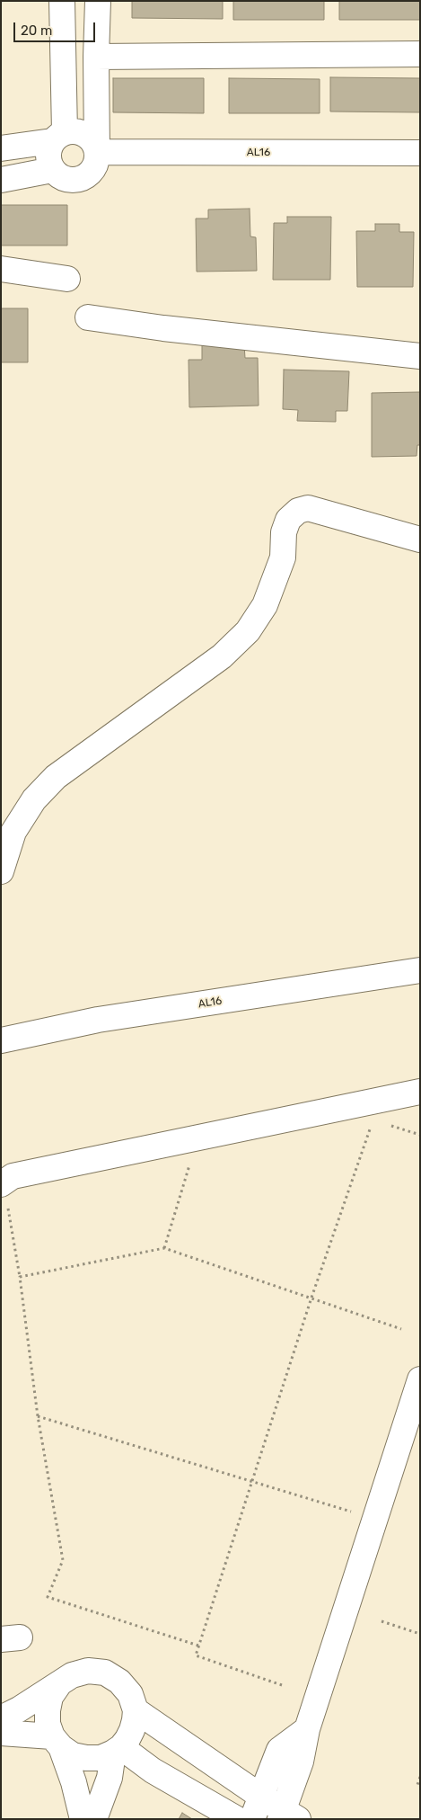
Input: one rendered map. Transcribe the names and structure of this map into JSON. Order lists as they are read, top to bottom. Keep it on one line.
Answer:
{"streets":{"street":["AL16"]},"scale_bar":"20 m"}
